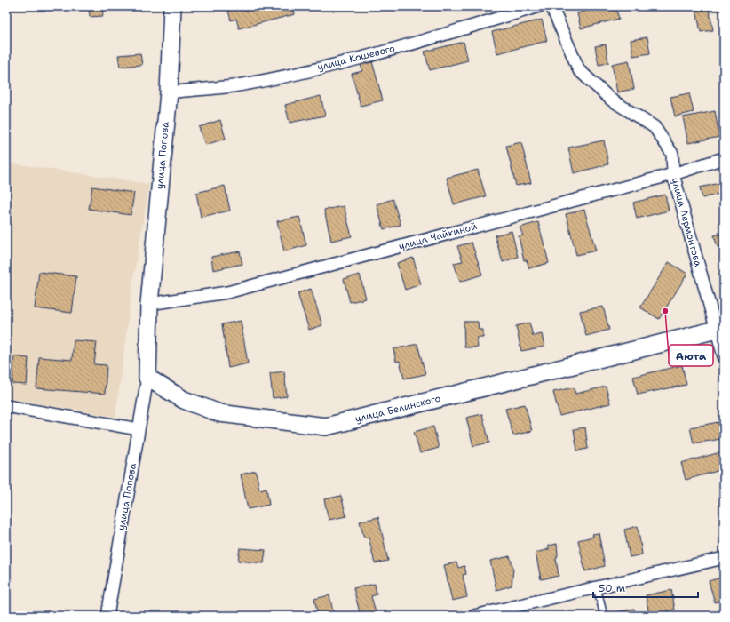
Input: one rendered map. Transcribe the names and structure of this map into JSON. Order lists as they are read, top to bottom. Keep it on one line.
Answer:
{"streets":{"street":["улица Кошевого","улица Попова","улица Лермонтова","улица Чайкиной","улица Белинского"]},"crossings":[["улица Кошевого","улица Попова"],["улица Попова","улица Чайкиной"],["улица Попова","улица Белинского"],["улица Лермонтова","улица Чайкиной"],["улица Лермонтова","улица Белинского"]],"places":["Аюта"],"scale_bar":"50 m"}
